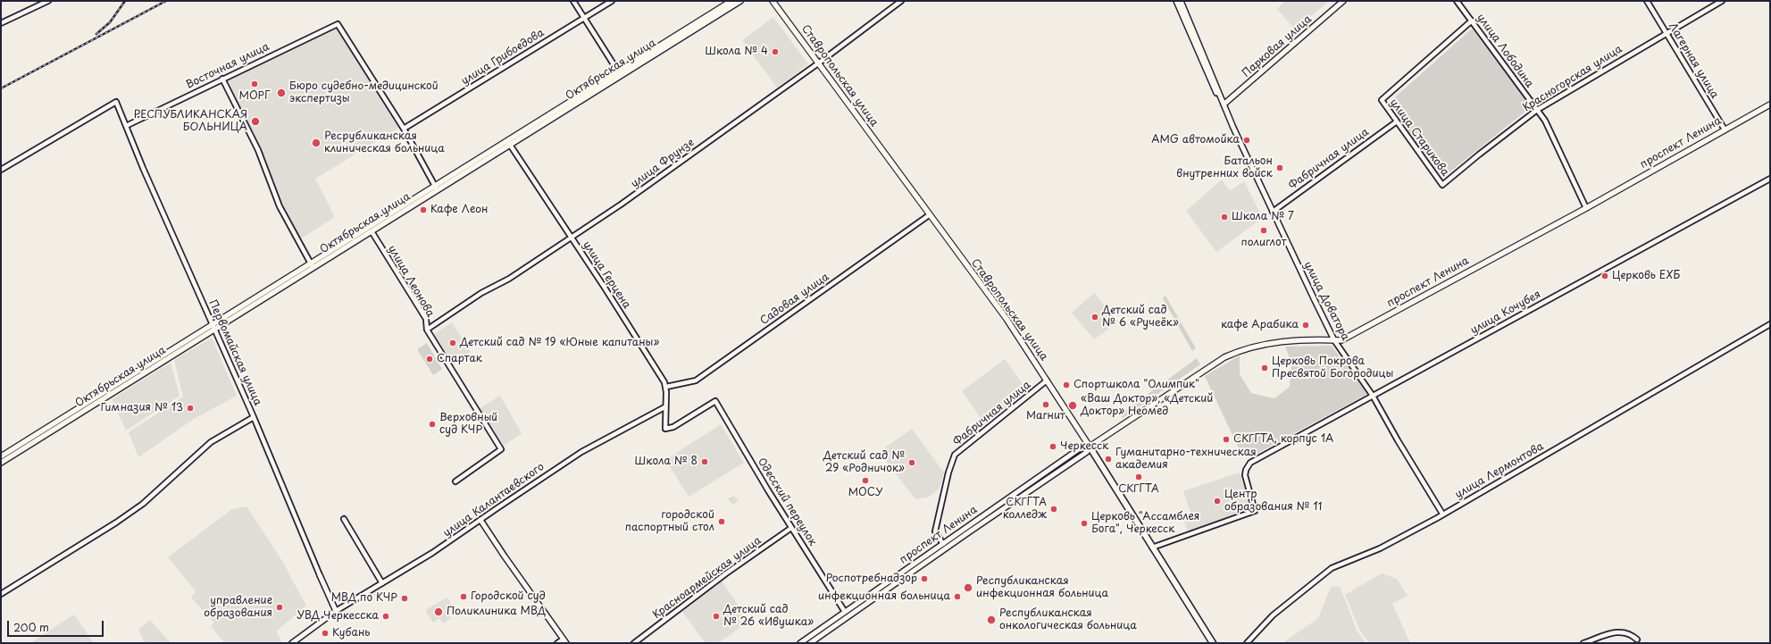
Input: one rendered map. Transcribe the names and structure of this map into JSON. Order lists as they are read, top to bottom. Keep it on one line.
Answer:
{"streets":{"highway":["Ставропольская улица"],"main road":["Парковая улица","Октябрьская улица","проспект Ленина","улица Доватора","Первомайская улица"],"street":["улица Лободина","улица Грибоедова","Лагерная улица","Восточная улица","Красногорская улица","улица Старикова","Фабричная улица","улица Фрунзе","улица Герцена","улица Леонова","Садовая улица","улица Кочубея","улица Лермонтова","улица Калантаевского","Одесский переулок","Красноармейская улица"]},"crossings":[["Парковая улица","улица Доватора"],["улица Лободина","Красногорская улица"],["улица Лободина","улица Старикова"],["улица Лободина","проспект Ленина"],["улица Грибоедова","Восточная улица"],["Лагерная улица","Красногорская улица"],["Лагерная улица","проспект Ленина"],["Восточная улица","Первомайская улица"],["Октябрьская улица","улица Герцена"],["Октябрьская улица","улица Леонова"],["Октябрьская улица","Первомайская улица"],["Ставропольская улица","проспект Ленина"],["Ставропольская улица","Фабричная улица"],["Ставропольская улица","улица Фрунзе"],["Ставропольская улица","Садовая улица"],["Ставропольская улица","улица Кочубея"],["Красногорская улица","улица Старикова"],["улица Старикова","Фабричная улица"],["проспект Ленина","Фабричная улица"],["проспект Ленина","улица Доватора"],["проспект Ленина","Одесский переулок"],["Фабричная улица","улица Доватора"],["улица Фрунзе","улица Герцена"],["улица Фрунзе","улица Леонова"],["улица Герцена","Садовая улица"],["улица Доватора","улица Кочубея"],["улица Доватора","улица Лермонтова"],["Первомайская улица","улица Калантаевского"],["улица Калантаевского","Одесский переулок"],["Одесский переулок","Красноармейская улица"]],"places":["Школа № 4","МОРГ","Бюро судебно-медицинской экспертизы","РЕСПУБЛИКАНСКАЯ БОЛЬНИЦА","AMG автомойка","Ресрубликанская клиническая больница","Батальон внутренних войск","Кафе Леон","Школа № 7","полиглот","Церковь ЕХБ","Детский сад № 6 «Ручеёк»","кафе Арабика","Детский сад № 19 «Юные капитаны»","Спартак","Церковь Покрова Пресвятой Богородицы","Спортшкола \"Олимпик\"","Магнит","«Ваш Доктор», «Детский Доктор» Неомед","Гимназия № 13","Верховный суд КЧР","СКГГТА, корпус 1А","Черкесск","Гуманитарно-техническая академия","Школа № 8","Детский сад № 29 «Родничок»","СКГГТА","МОСУ","Центр образования № 11","СКГГТА колледж","городской паспортный стол","Церковь \"Ассамблея Бога\", Черкесск","Роспотребнадзор","Республиканская инфекционная больница","Городской суд","инфекционная больница","МВД по КЧР","управление образования","Поликлиника МВД","УВД Черкесска","Детский сад № 26 «Ивушка»","Республиканская онкологическая больница","Кубань"],"scale_bar":"200 m"}
